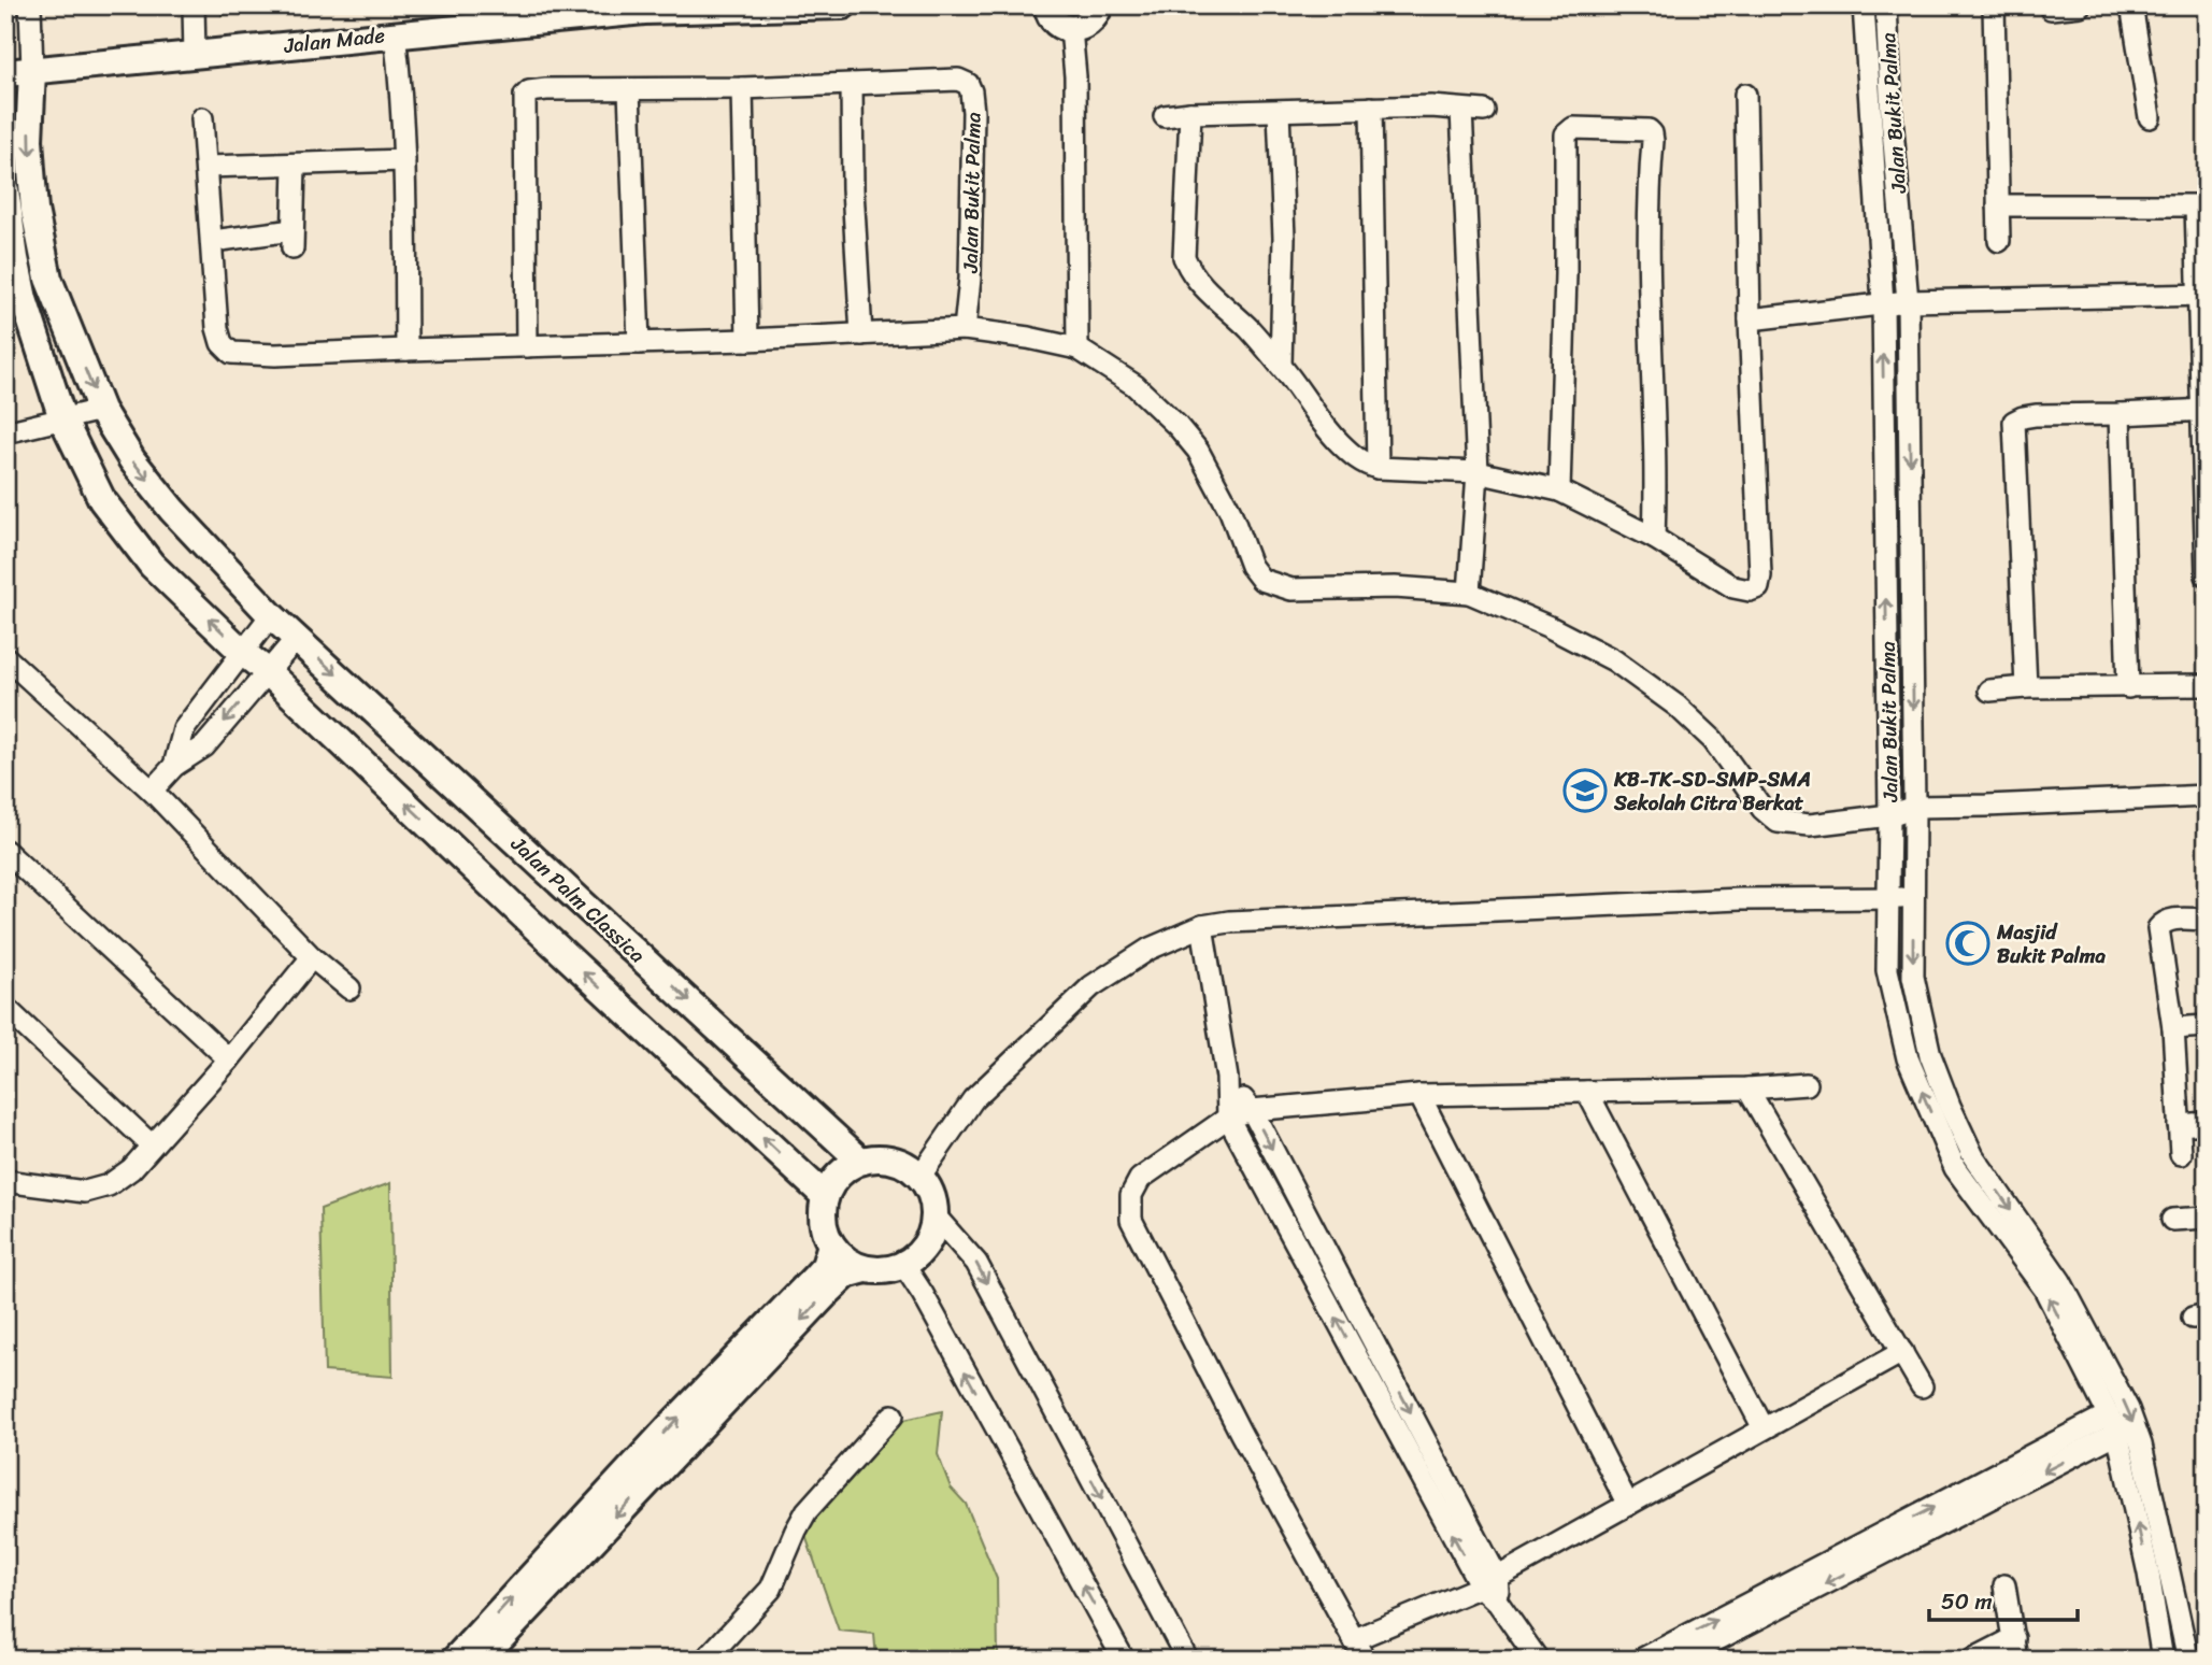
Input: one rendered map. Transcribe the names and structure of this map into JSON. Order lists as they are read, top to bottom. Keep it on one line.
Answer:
{"streets":{"street":["Jalan Made","Jalan Bukit Palma","Jalan Palm Classica"]},"crossings":[["Jalan Made","Jalan Palm Classica"]],"places":{"school or university":["KB-TK-SD-SMP-SMA Sekolah Citra Berkat"],"mosque":["Masjid Bukit Palma"]},"scale_bar":"50 m"}
